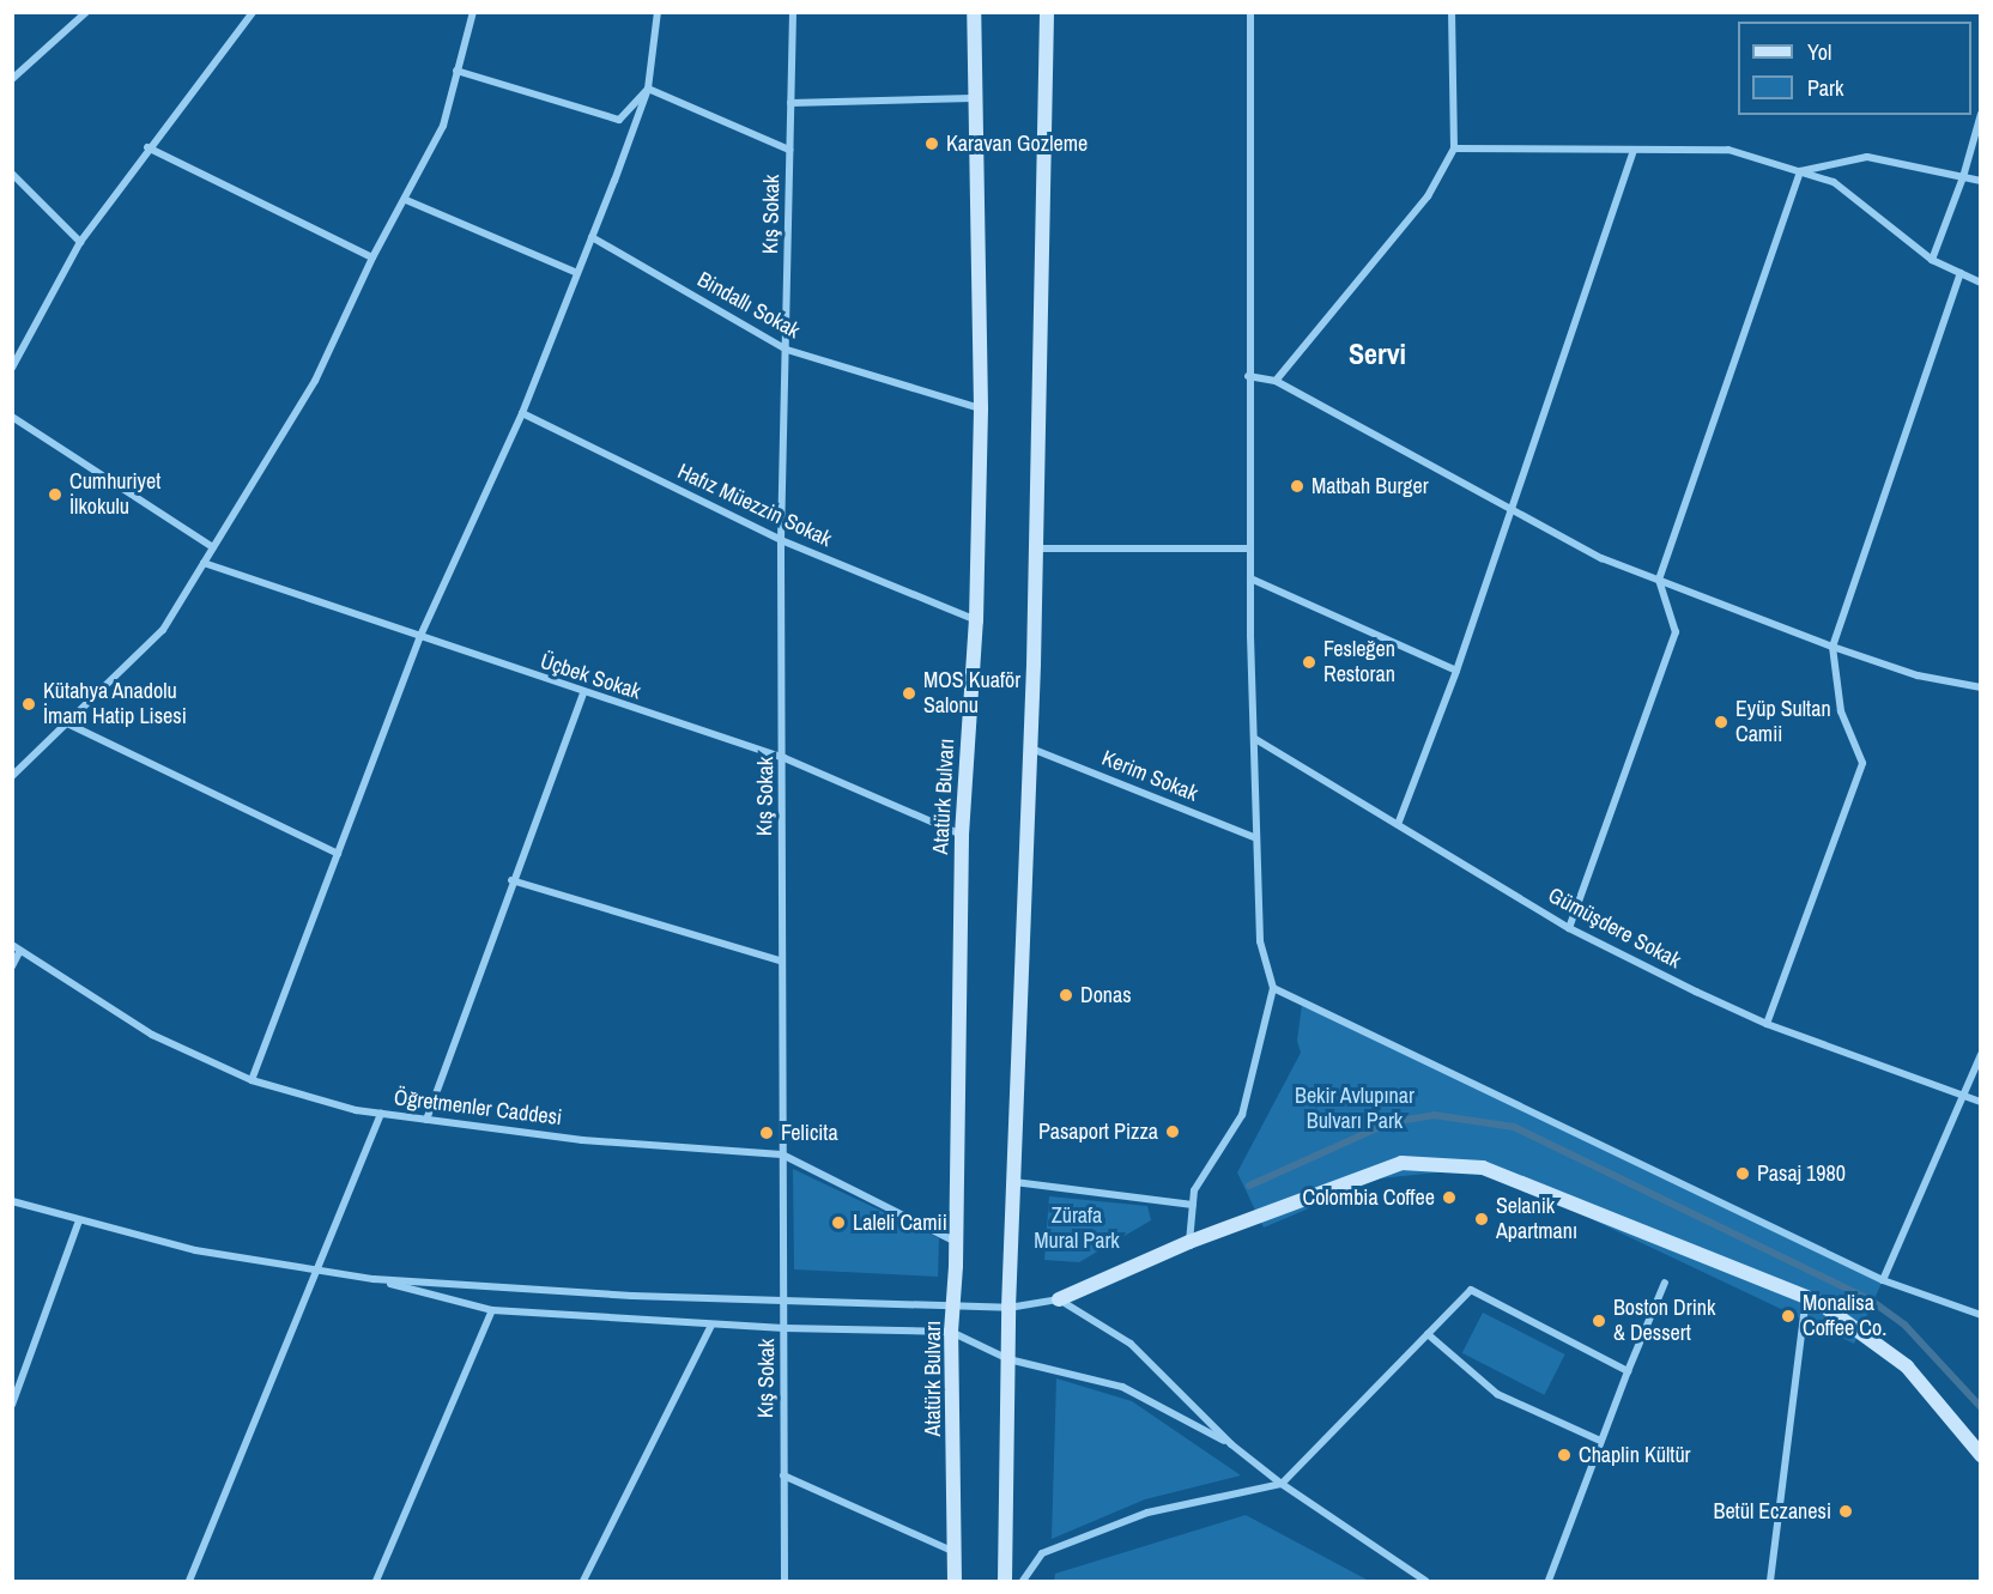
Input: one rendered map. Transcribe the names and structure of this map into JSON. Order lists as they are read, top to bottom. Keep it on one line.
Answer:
{"streets":{"main road":["Atatürk Bulvarı"],"street":["Kış Sokak","Bindallı Sokak","Hafız Müezzin Sokak","Üçbek Sokak","Kerim Sokak","Gümüşdere Sokak","Öğretmenler Caddesi"]},"crossings":[["Kış Sokak","Bindallı Sokak"],["Kış Sokak","Hafız Müezzin Sokak"],["Kış Sokak","Üçbek Sokak"],["Kış Sokak","Öğretmenler Caddesi"],["Bindallı Sokak","Atatürk Bulvarı"],["Hafız Müezzin Sokak","Atatürk Bulvarı"],["Üçbek Sokak","Atatürk Bulvarı"],["Atatürk Bulvarı","Öğretmenler Caddesi"]],"districts":["Servi"],"parks":["Bekir Avlupınar Bulvarı Park","Zürafa Mural Park"],"places":["Karavan Gozleme","Matbah Burger","Cumhuriyet İlkokulu","Fesleğen Restoran","MOS Kuaför Salonu","Kütahya Anadolu İmam Hatip Lisesi","Eyüp Sultan Camii","Donas","Pasaport Pizza","Felicita","Pasaj 1980","Colombia Coffee","Selanik Apartmanı","Laleli Camii","Monalisa Coffee Co.","Boston Drink & Dessert","Chaplin Kültür","Betül Eczanesi"],"legend":["Yol","Park"]}
